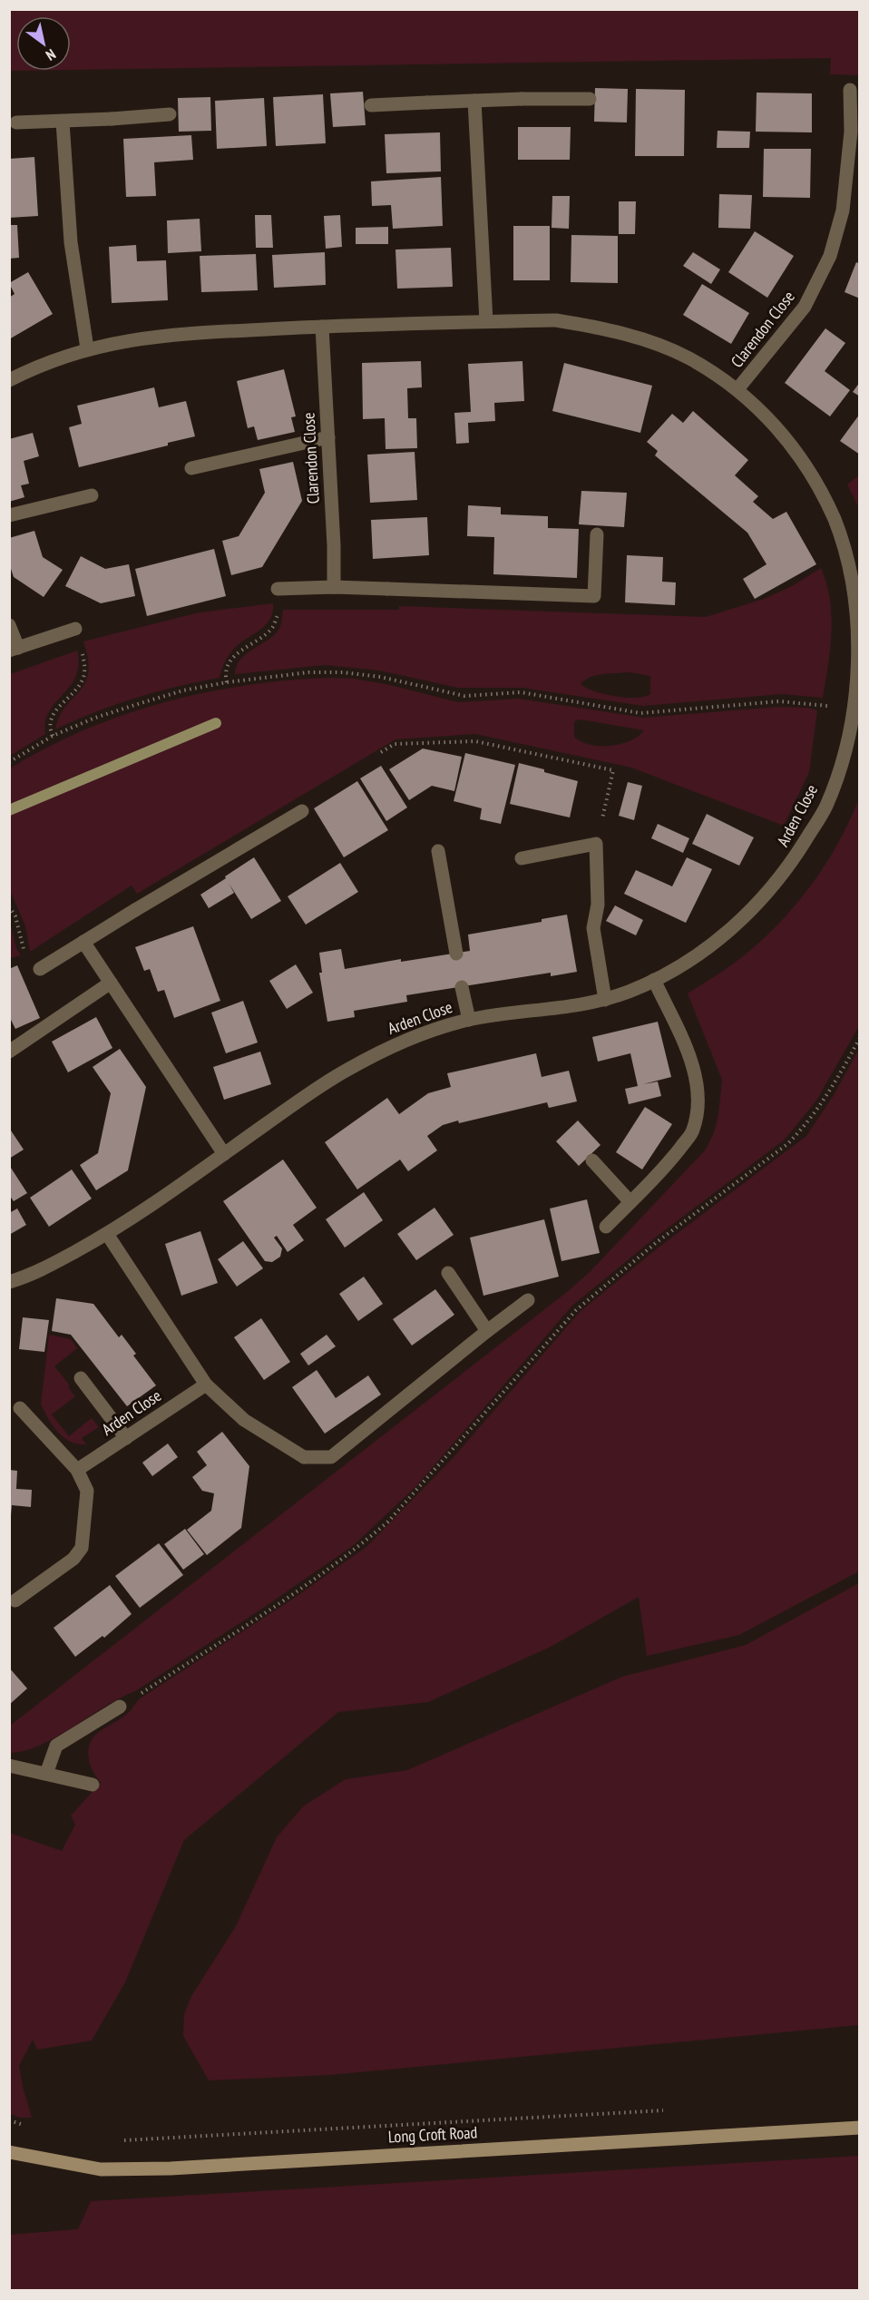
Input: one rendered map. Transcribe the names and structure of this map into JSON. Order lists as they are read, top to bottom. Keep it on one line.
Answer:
{"streets":{"street":["Clarendon Close","Arden Close","Long Croft Road"]},"crossings":[["Clarendon Close","Arden Close"]],"north":"bottom right"}
